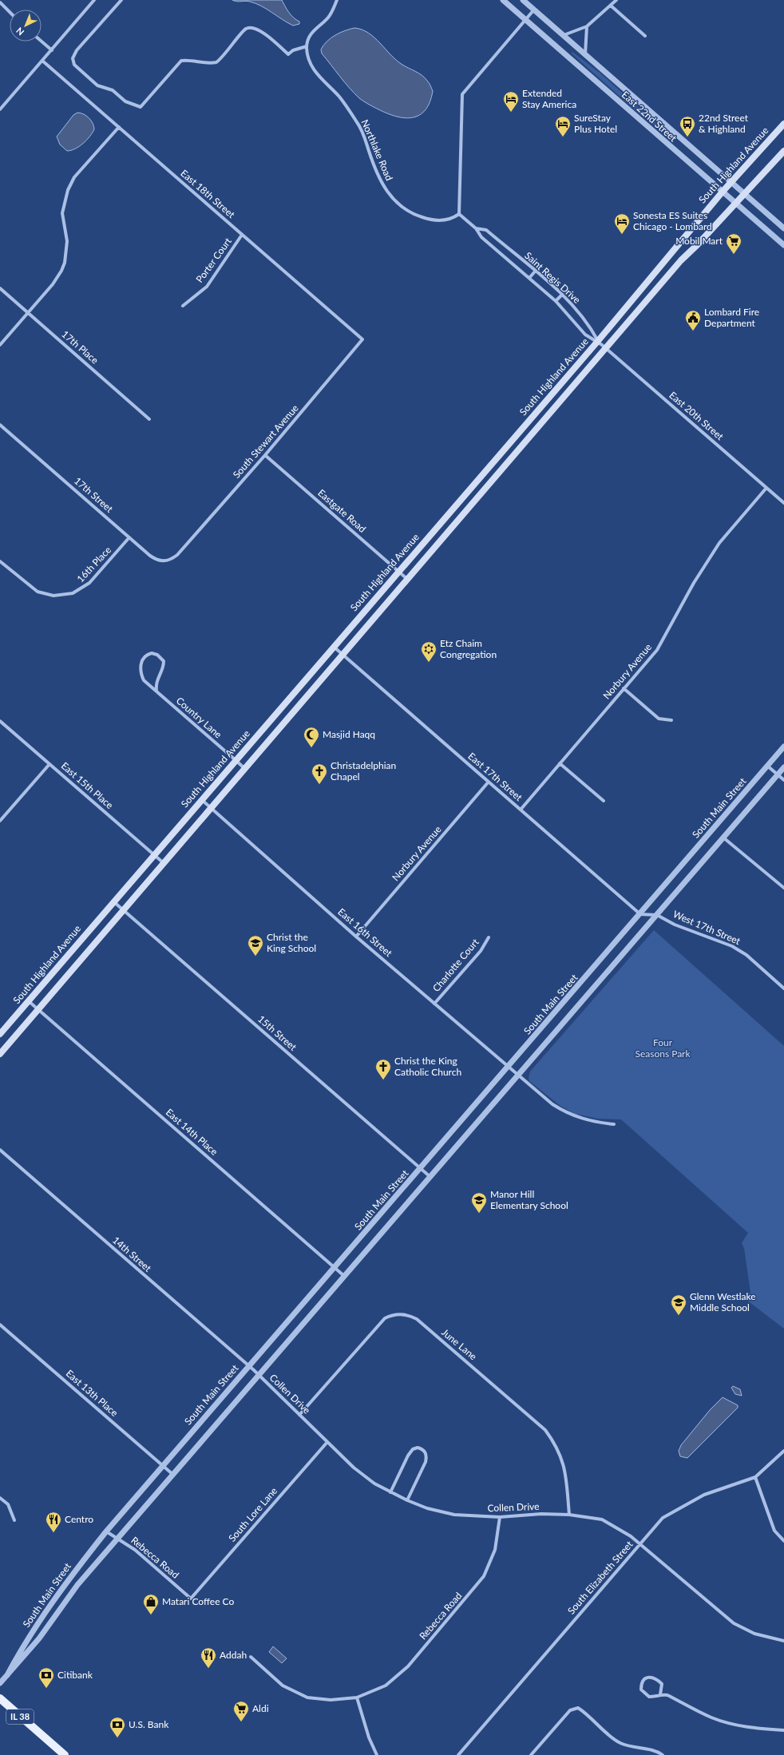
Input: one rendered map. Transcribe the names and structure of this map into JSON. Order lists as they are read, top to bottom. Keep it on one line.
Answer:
{"streets":{"main road":["South Highland Avenue","IL 38"],"street":["East 22nd Street","Northlake Road","East 18th Street","Porter Court","Saint Regis Drive","17th Place","East 20th Street","South Stewart Avenue","17th Street","Eastgate Road","16th Place","Norbury Avenue","Country Lane","East 17th Street","East 15th Place","South Main Street","West 17th Street","East 16th Street","Charlotte Court","15th Street","East 14th Place","14th Street","June Lane","East 13th Place","Collen Drive","South Lore Lane","Rebecca Road","South Elizabeth Street"]},"crossings":[["East 22nd Street","South Highland Avenue"],["Northlake Road","Saint Regis Drive"],["South Highland Avenue","Saint Regis Drive"],["South Highland Avenue","East 20th Street"],["South Highland Avenue","Eastgate Road"],["South Highland Avenue","Country Lane"],["South Highland Avenue","East 17th Street"],["South Highland Avenue","East 15th Place"],["South Highland Avenue","East 16th Street"],["South Highland Avenue","15th Street"],["South Highland Avenue","East 14th Place"],["East 18th Street","Porter Court"],["East 18th Street","South Stewart Avenue"],["Saint Regis Drive","East 20th Street"],["East 20th Street","Norbury Avenue"],["South Stewart Avenue","17th Street"],["South Stewart Avenue","Eastgate Road"],["17th Street","16th Place"],["Norbury Avenue","East 17th Street"],["Norbury Avenue","East 16th Street"],["East 17th Street","South Main Street"],["East 17th Street","West 17th Street"],["South Main Street","West 17th Street"],["South Main Street","East 16th Street"],["South Main Street","15th Street"],["South Main Street","East 14th Place"],["South Main Street","14th Street"],["South Main Street","East 13th Place"],["South Main Street","Collen Drive"],["South Main Street","Rebecca Road"],["East 16th Street","Charlotte Court"],["14th Street","Collen Drive"],["June Lane","Collen Drive"],["Collen Drive","South Lore Lane"],["Collen Drive","Rebecca Road"],["Collen Drive","South Elizabeth Street"],["South Lore Lane","Rebecca Road"]],"parks":["Four Seasons Park"],"places":{"hotel":["Extended Stay America","SureStay Plus Hotel","Sonesta ES Suites Chicago - Lombard"],"bus stop":["22nd Street & Highland"],"supermarket":["Mobil Mart","Aldi"],"public building":["Lombard Fire Department"],"synagogue":["Etz Chaim Congregation"],"mosque":["Masjid Haqq"],"church":["Christadelphian Chapel","Christ the King Catholic Church"],"school or university":["Christ the King School","Manor Hill Elementary School","Glenn Westlake Middle School"],"restaurant":["Centro","Addah"],"shop":["Matari Coffee Co"],"bank":["Citibank","U.S. Bank"]},"north":"bottom left"}
